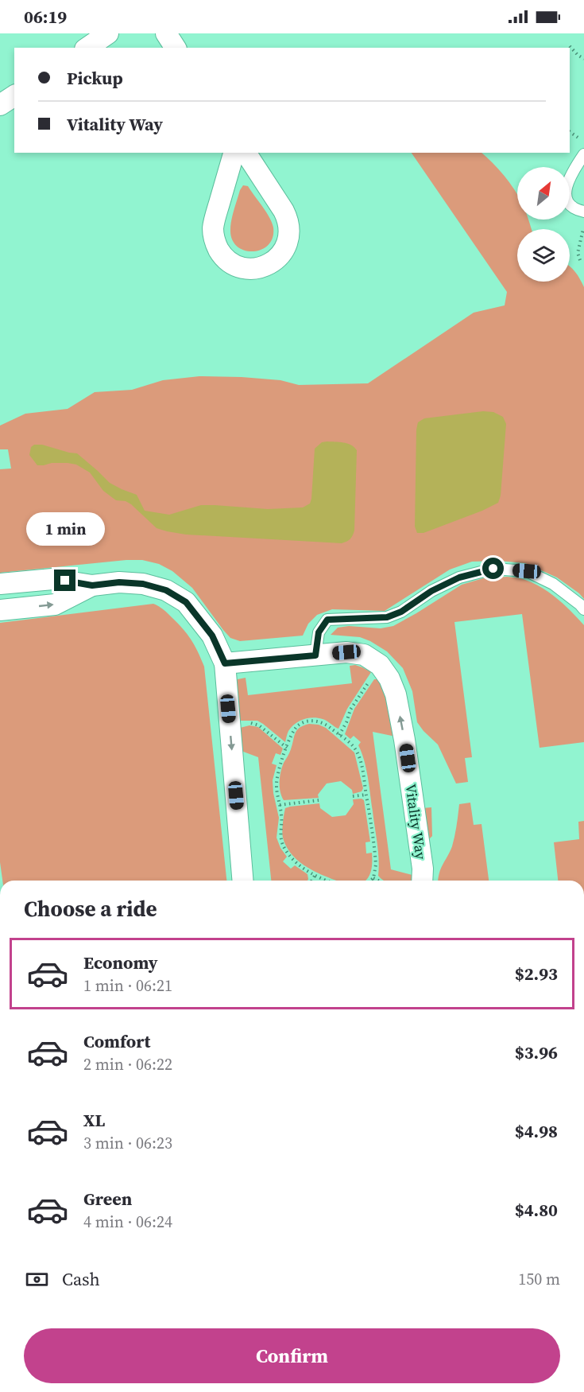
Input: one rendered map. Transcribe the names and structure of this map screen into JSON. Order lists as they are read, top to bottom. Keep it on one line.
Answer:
{"streets":{"street":["Vitality Way"]},"north":"top right","page":{"status":"06:19","banner":["Pickup","Vitality Way"],"bubble":"1 min","heading":"Choose a ride","list":[{"name":"Economy","note":"1 min · 06:21","value":"$2.93"},{"name":"Comfort","note":"2 min · 06:22","value":"$3.96"},{"name":"XL","note":"3 min · 06:23","value":"$4.98"},{"name":"Green","note":"4 min · 06:24","value":"$4.80"}],"pay":["Cash","150 m"],"buttons":"Confirm"}}
